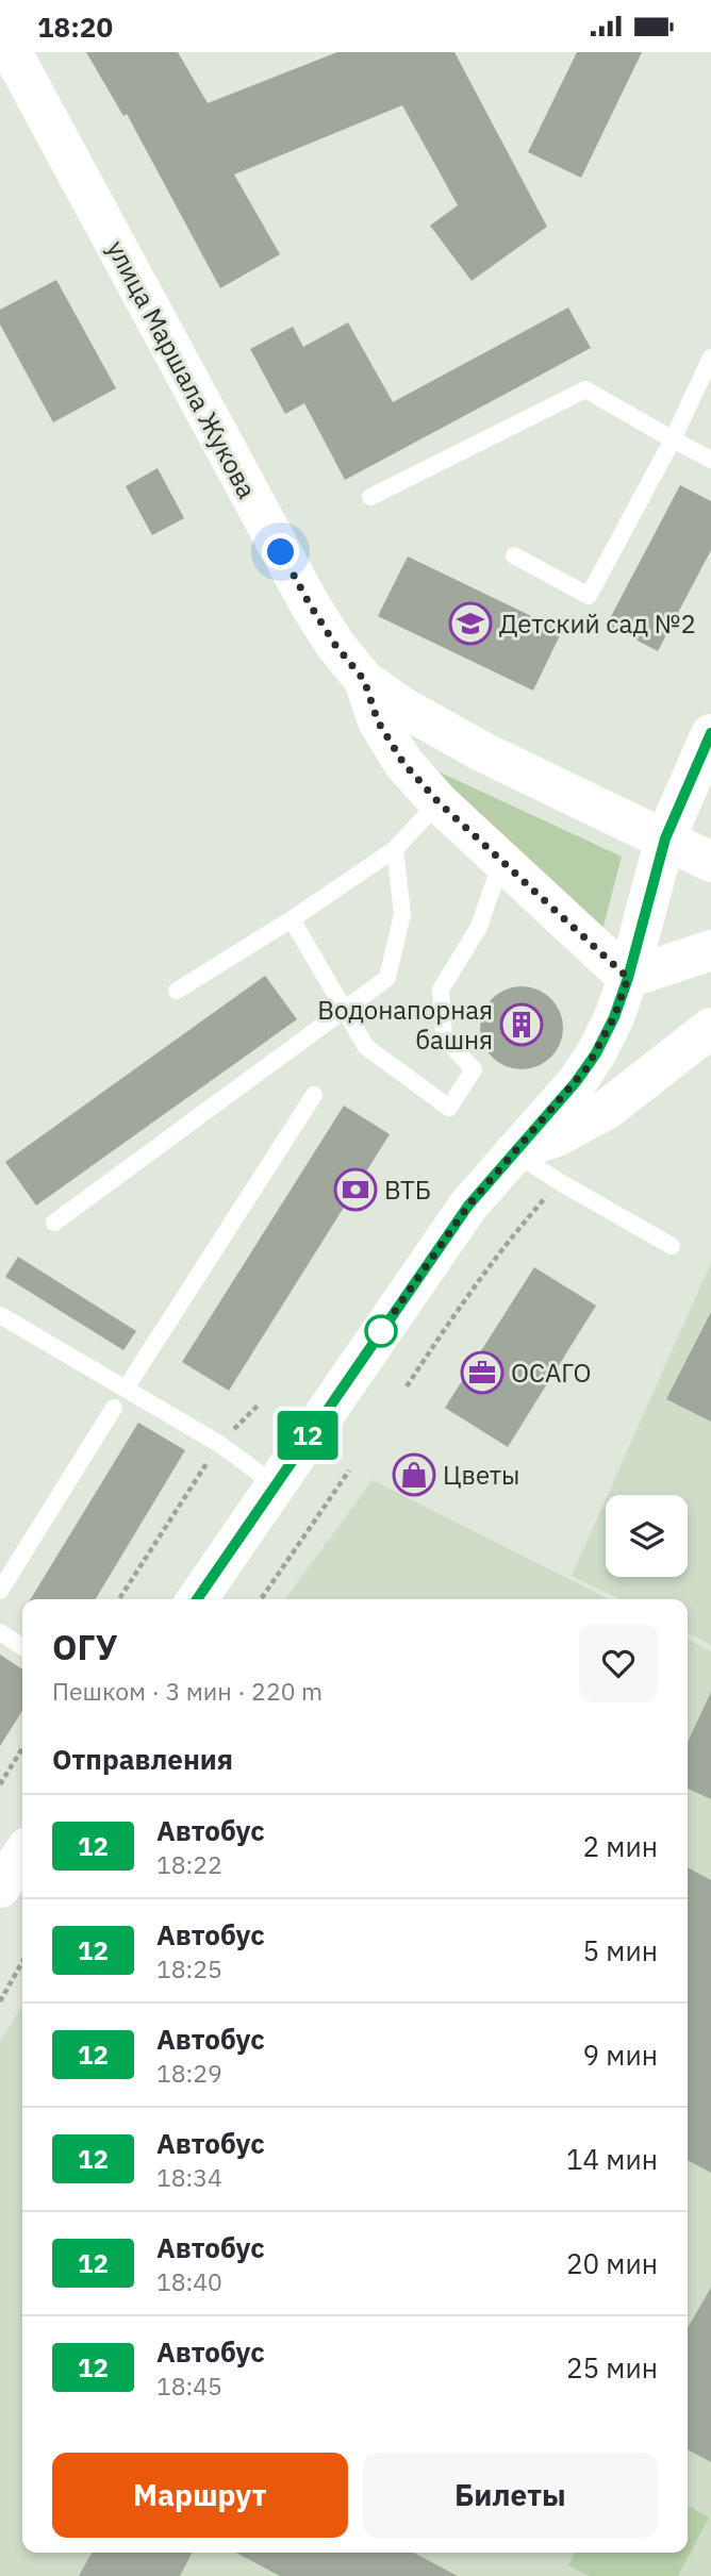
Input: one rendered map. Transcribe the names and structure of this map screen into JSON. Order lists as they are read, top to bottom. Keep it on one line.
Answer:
{"streets":{"main road":["улица Маршала Жукова"]},"places":{"school or university":["Детский сад №2"],"building":["Водонапорная башня"],"bank":["ВТБ"],"office":["ОСАГО"],"shop":["Цветы"]},"lines":["bus line 12"],"page":{"status":"18:20","on_map":"12","heading":[["ОГУ","Пешком · 3 мин · 220 m"],"Отправления"],"list":[{"mark":"12","name":"Автобус","note":"18:22","value":"2 мин"},{"mark":"12","name":"Автобус","note":"18:25","value":"5 мин"},{"mark":"12","name":"Автобус","note":"18:29","value":"9 мин"},{"mark":"12","name":"Автобус","note":"18:34","value":"14 мин"},{"mark":"12","name":"Автобус","note":"18:40","value":"20 мин"},{"mark":"12","name":"Автобус","note":"18:45","value":"25 мин"}],"buttons":["Маршрут","Билеты"]}}
